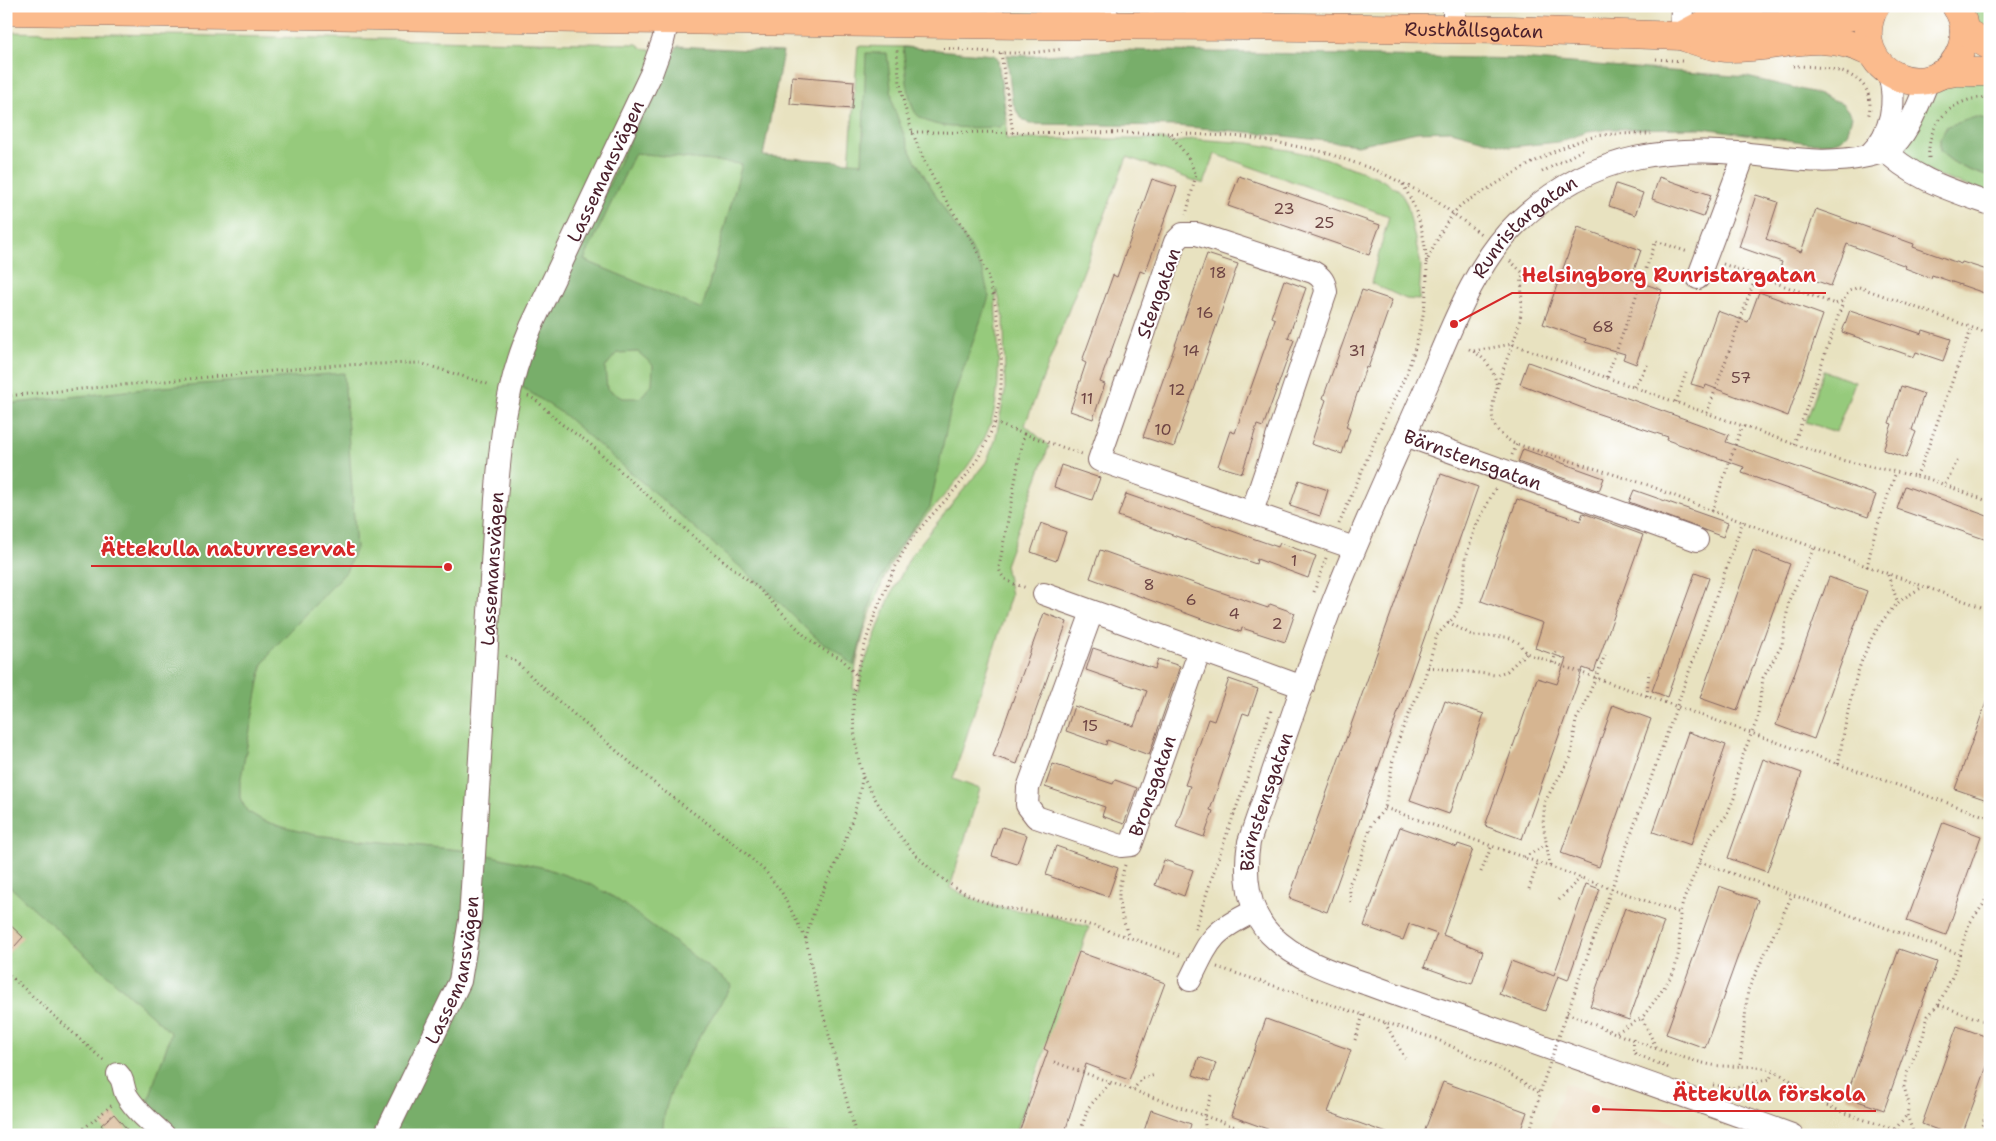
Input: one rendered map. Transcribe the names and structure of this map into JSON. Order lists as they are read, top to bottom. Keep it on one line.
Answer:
{"streets":{"main road":["Rusthållsgatan"],"street":["Lassemansvägen","Runristargatan","Stengatan","Bärnstensgatan","Bronsgatan"]},"crossings":[["Rusthållsgatan","Lassemansvägen"],["Runristargatan","Bärnstensgatan"]],"places":["Helsingborg Runristargatan","Ättekulla naturreservat","Ättekulla förskola"],"house_numbers":["23","25","18","16","68","14","31","57","12","11","10","1","8","6","4","2","15"]}
